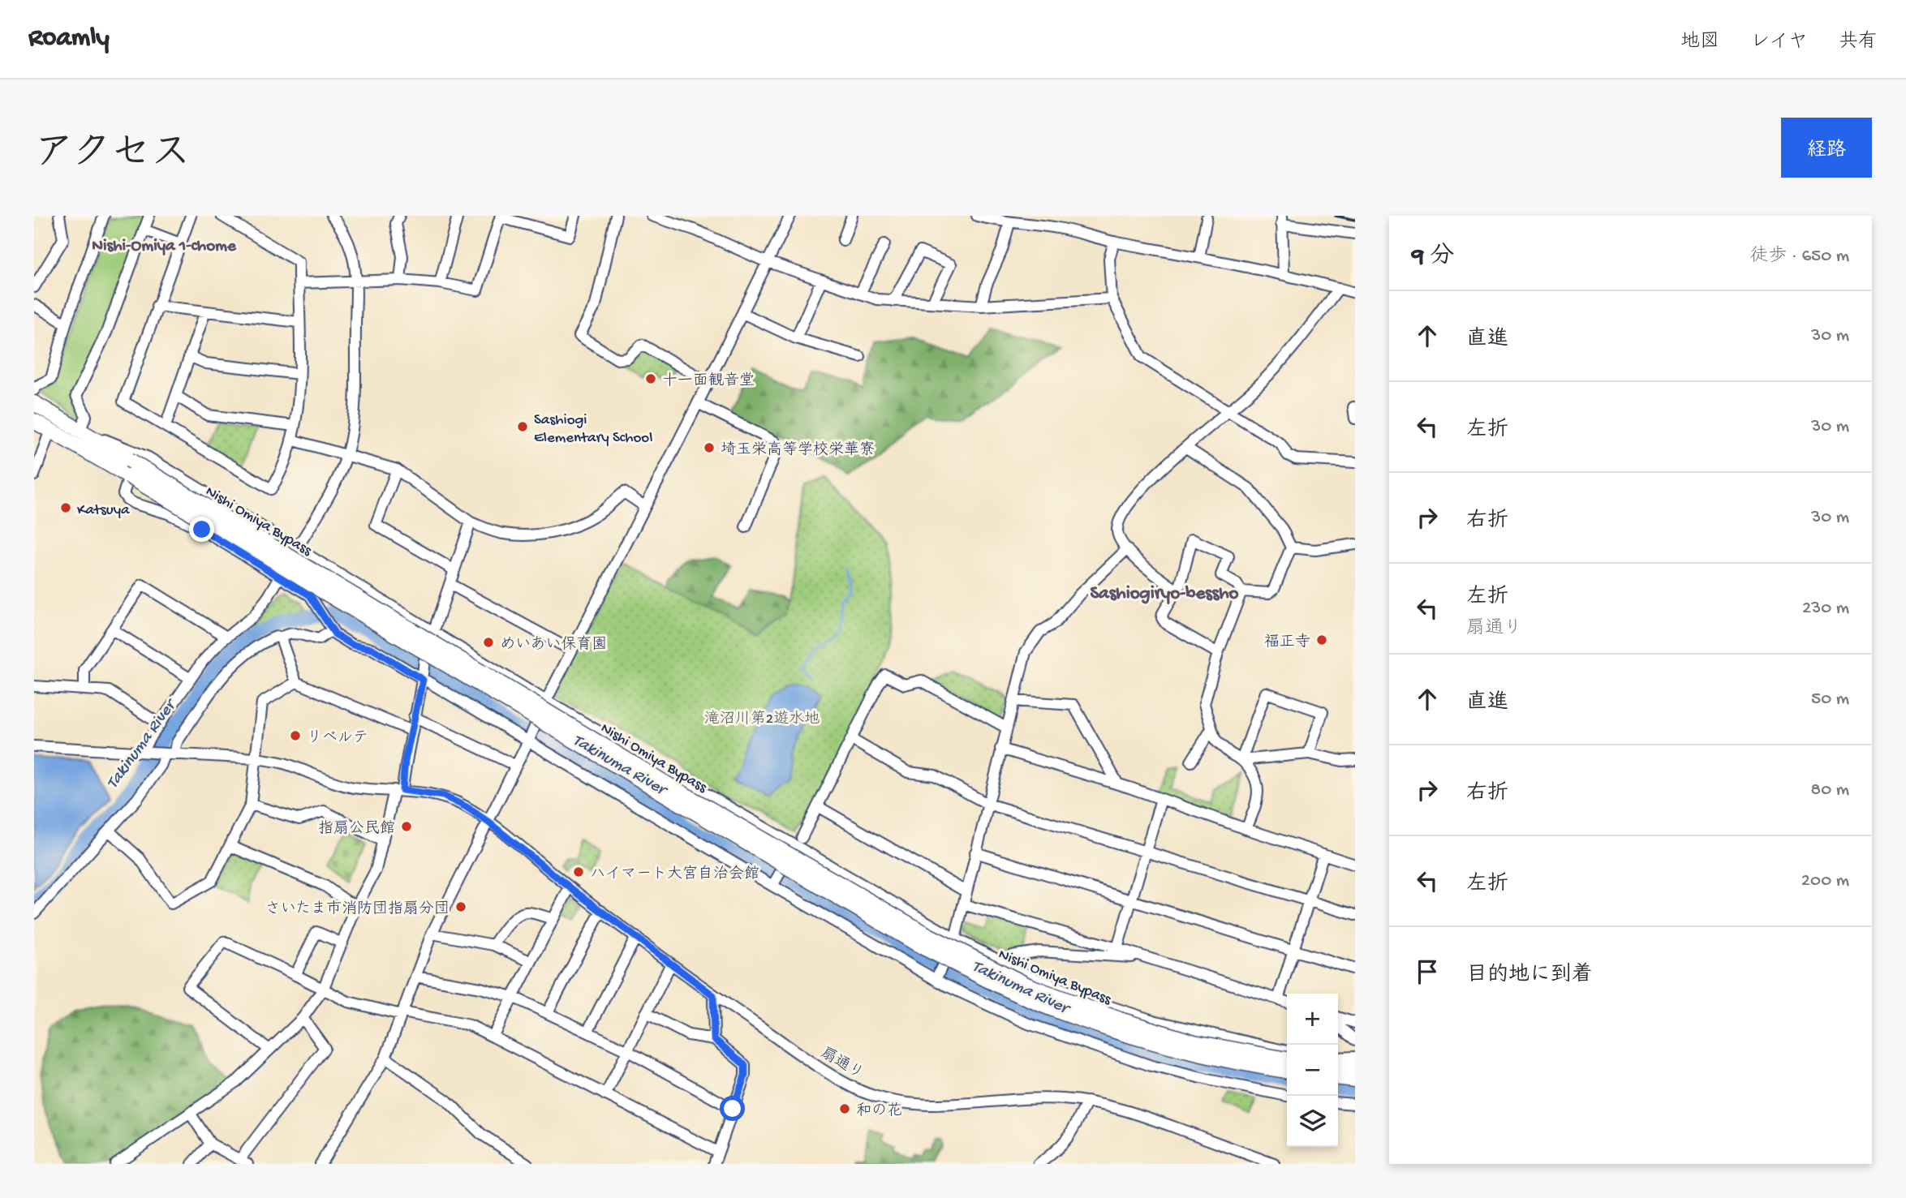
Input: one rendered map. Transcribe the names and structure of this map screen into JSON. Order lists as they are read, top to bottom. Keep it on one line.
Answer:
{"streets":{"highway":["Nishi Omiya Bypass"],"street":["扇通り"]},"districts":["Nishi-Omiya 1-chome","Sashiogiryo-bessho"],"water":["Takinuma River"],"parks":["滝沼川第2遊水地"],"places":["十一面観音堂","Sashiogi Elementary School","埼玉栄高等学校栄華寮","Katsuya","福正寺","めいあい保育園","リベルテ","指扇公民館","ハイマート大宮自治会館","さいたま市消防団指扇分団","和の花"],"page":{"header":"Roamly","nav":["地図","レイヤ","共有"],"title":"アクセス","buttons":"経路","heading":["9 分","徒歩 · 650 m"],"list":[["直進","30 m"],["左折","30 m"],["右折","30 m"],["左折","扇通り","230 m"],["直進","50 m"],["右折","80 m"],["左折","200 m"],"目的地に到着"],"map_buttons":["+","−"]}}
